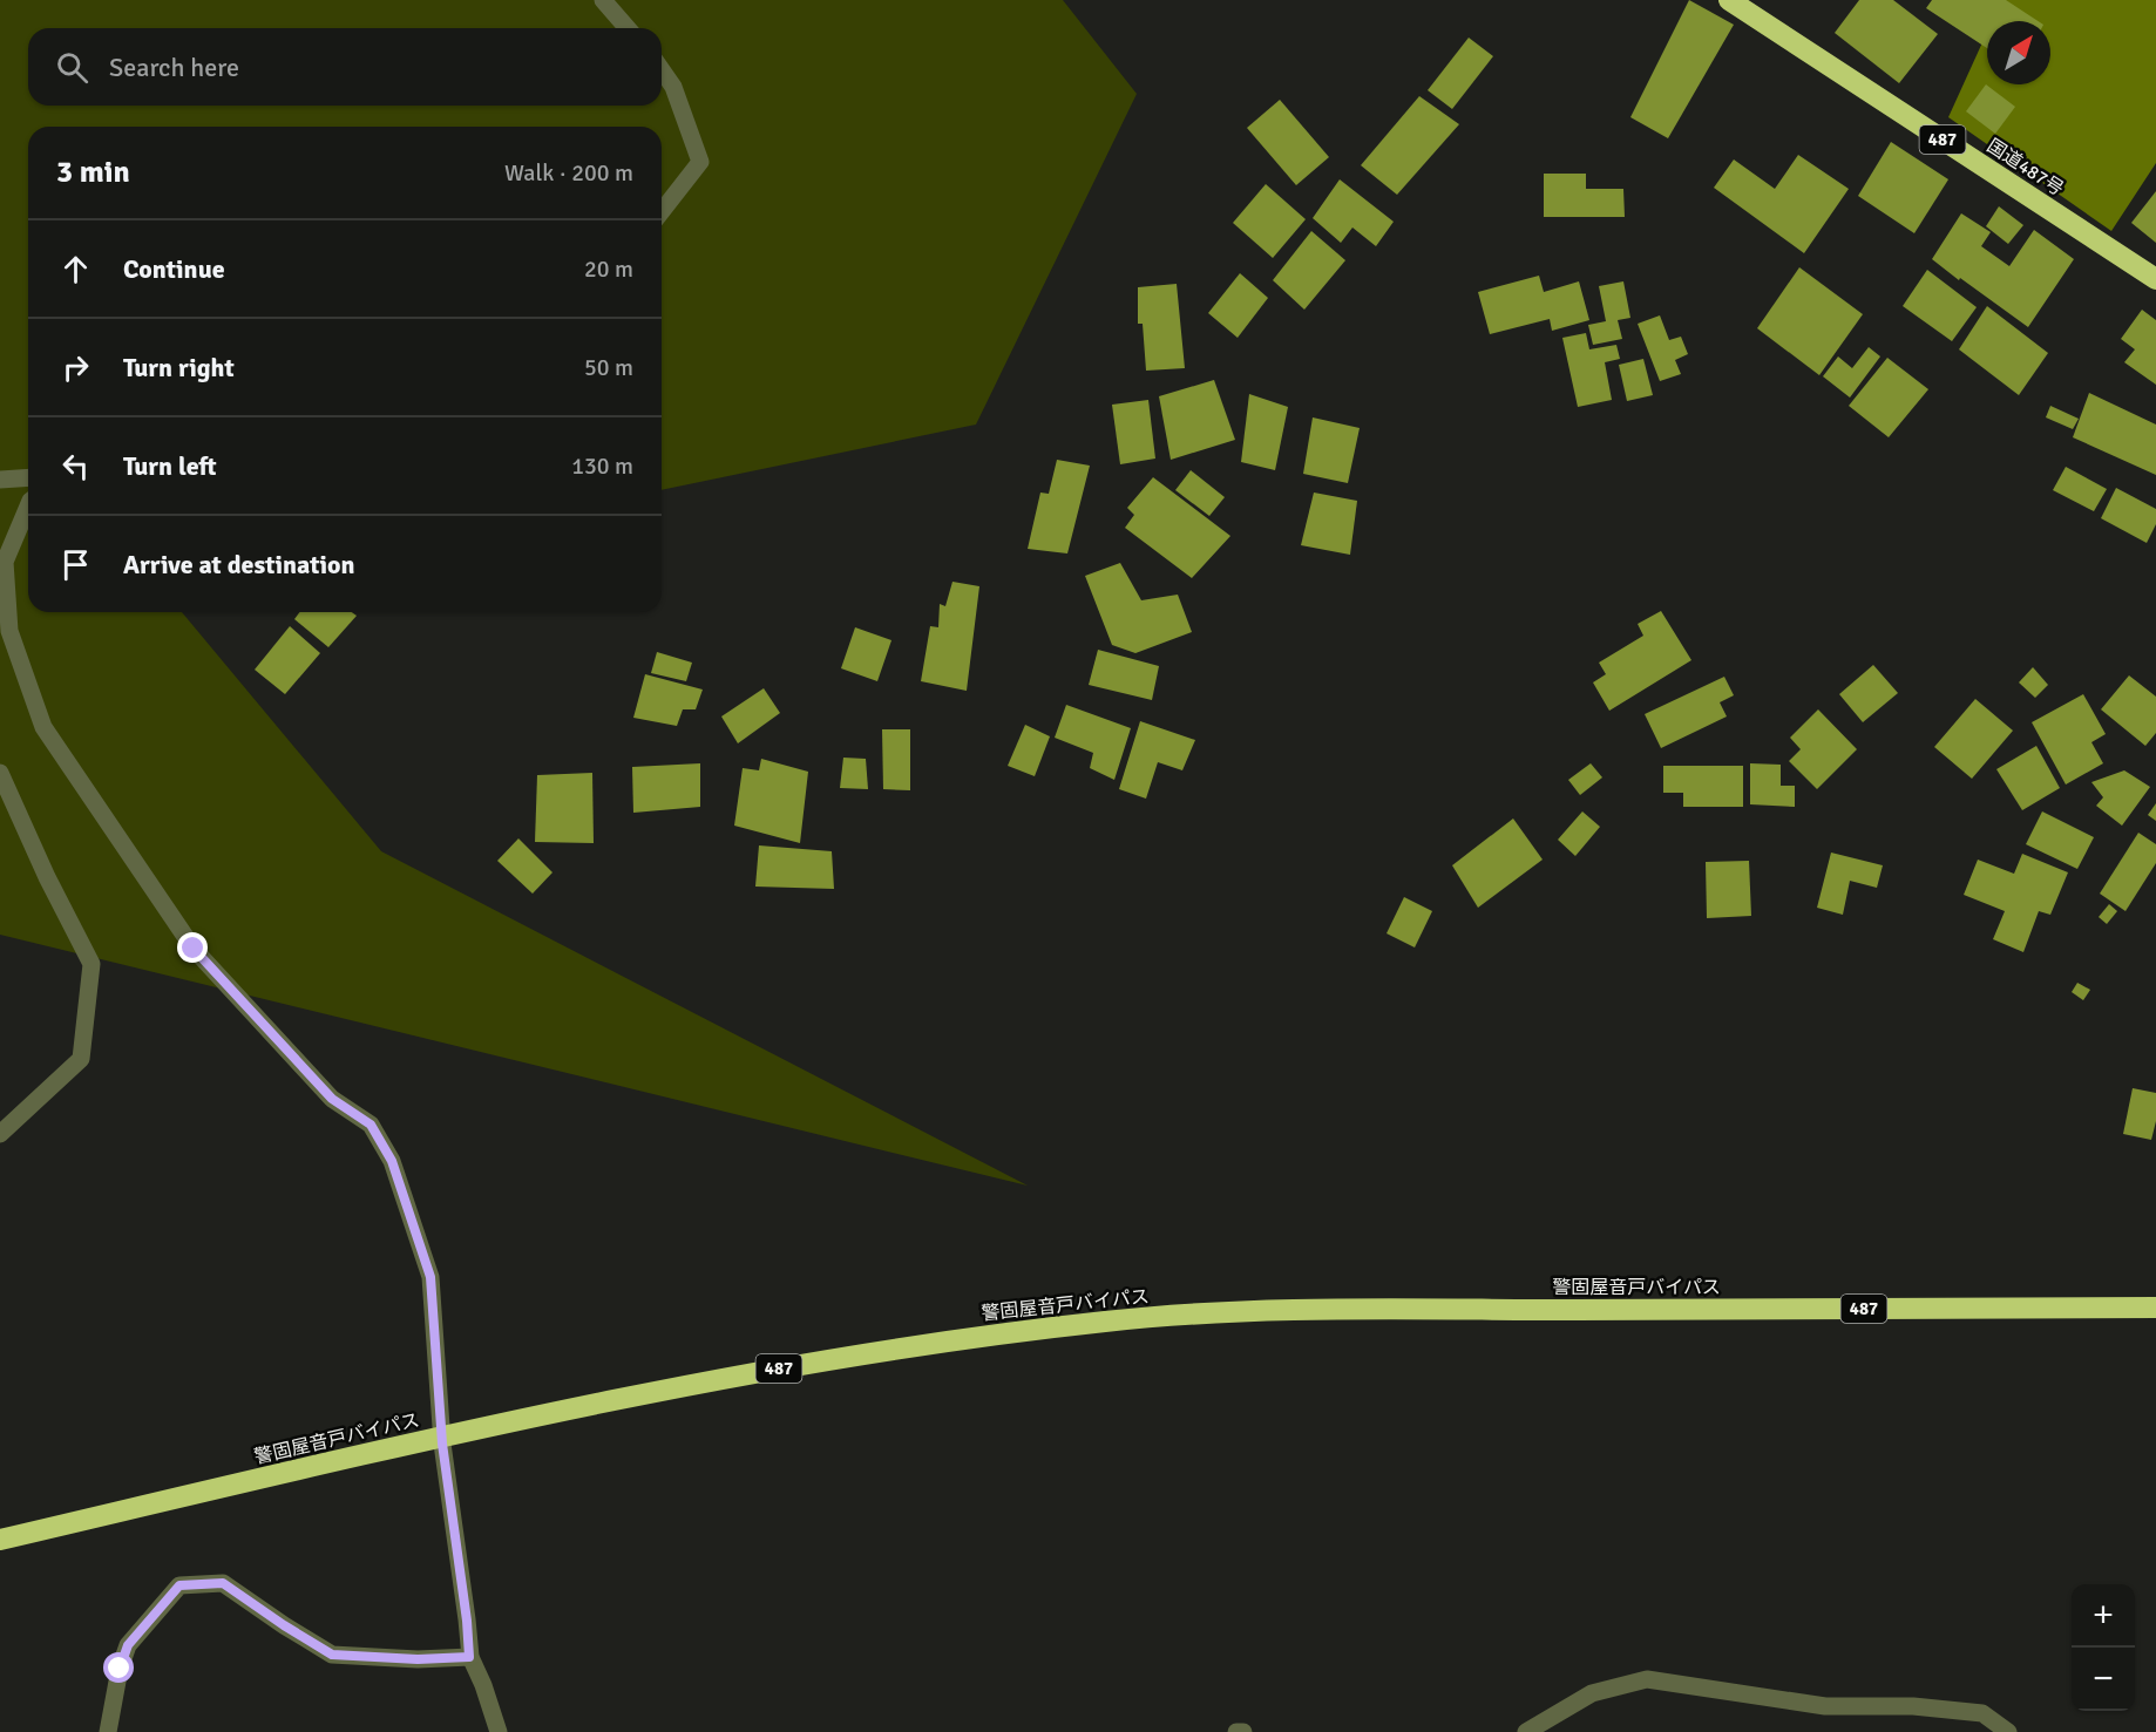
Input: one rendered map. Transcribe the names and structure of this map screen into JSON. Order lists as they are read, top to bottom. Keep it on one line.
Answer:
{"streets":{"highway":["487","国道487号","警固屋音戸バイパス"]},"north":"top right","page":{"search":"Search here","heading":["3 min","Walk · 200 m"],"list":[["Continue","20 m"],["Turn right","50 m"],["Turn left","130 m"],"Arrive at destination"],"map_buttons":["+","−"]}}
